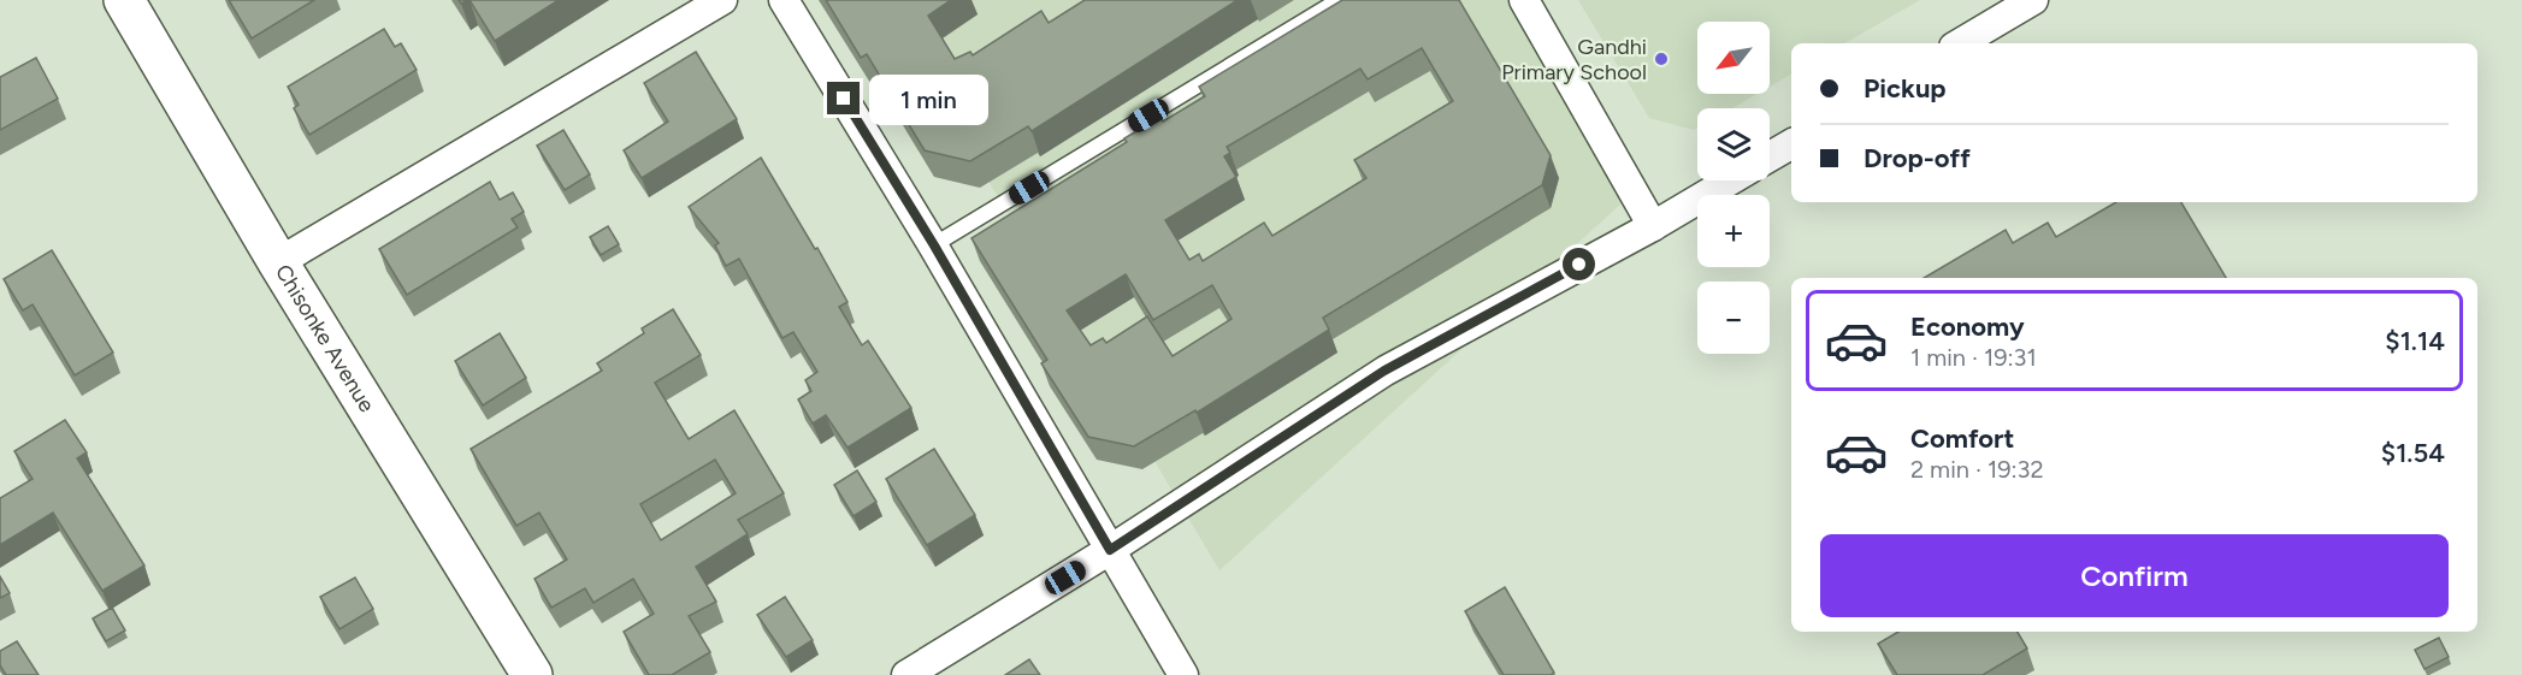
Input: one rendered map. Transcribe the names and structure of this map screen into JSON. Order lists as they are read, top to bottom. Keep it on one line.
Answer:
{"streets":{"street":["Chisonke Avenue"]},"places":["Gandhi Primary School"],"north":"bottom left","page":{"map_buttons":["+","−"],"banner":["Pickup","Drop-off"],"bubble":"1 min","list":[{"name":"Economy","note":"1 min · 19:31","value":"$1.14"},{"name":"Comfort","note":"2 min · 19:32","value":"$1.54"}],"buttons":"Confirm"}}
